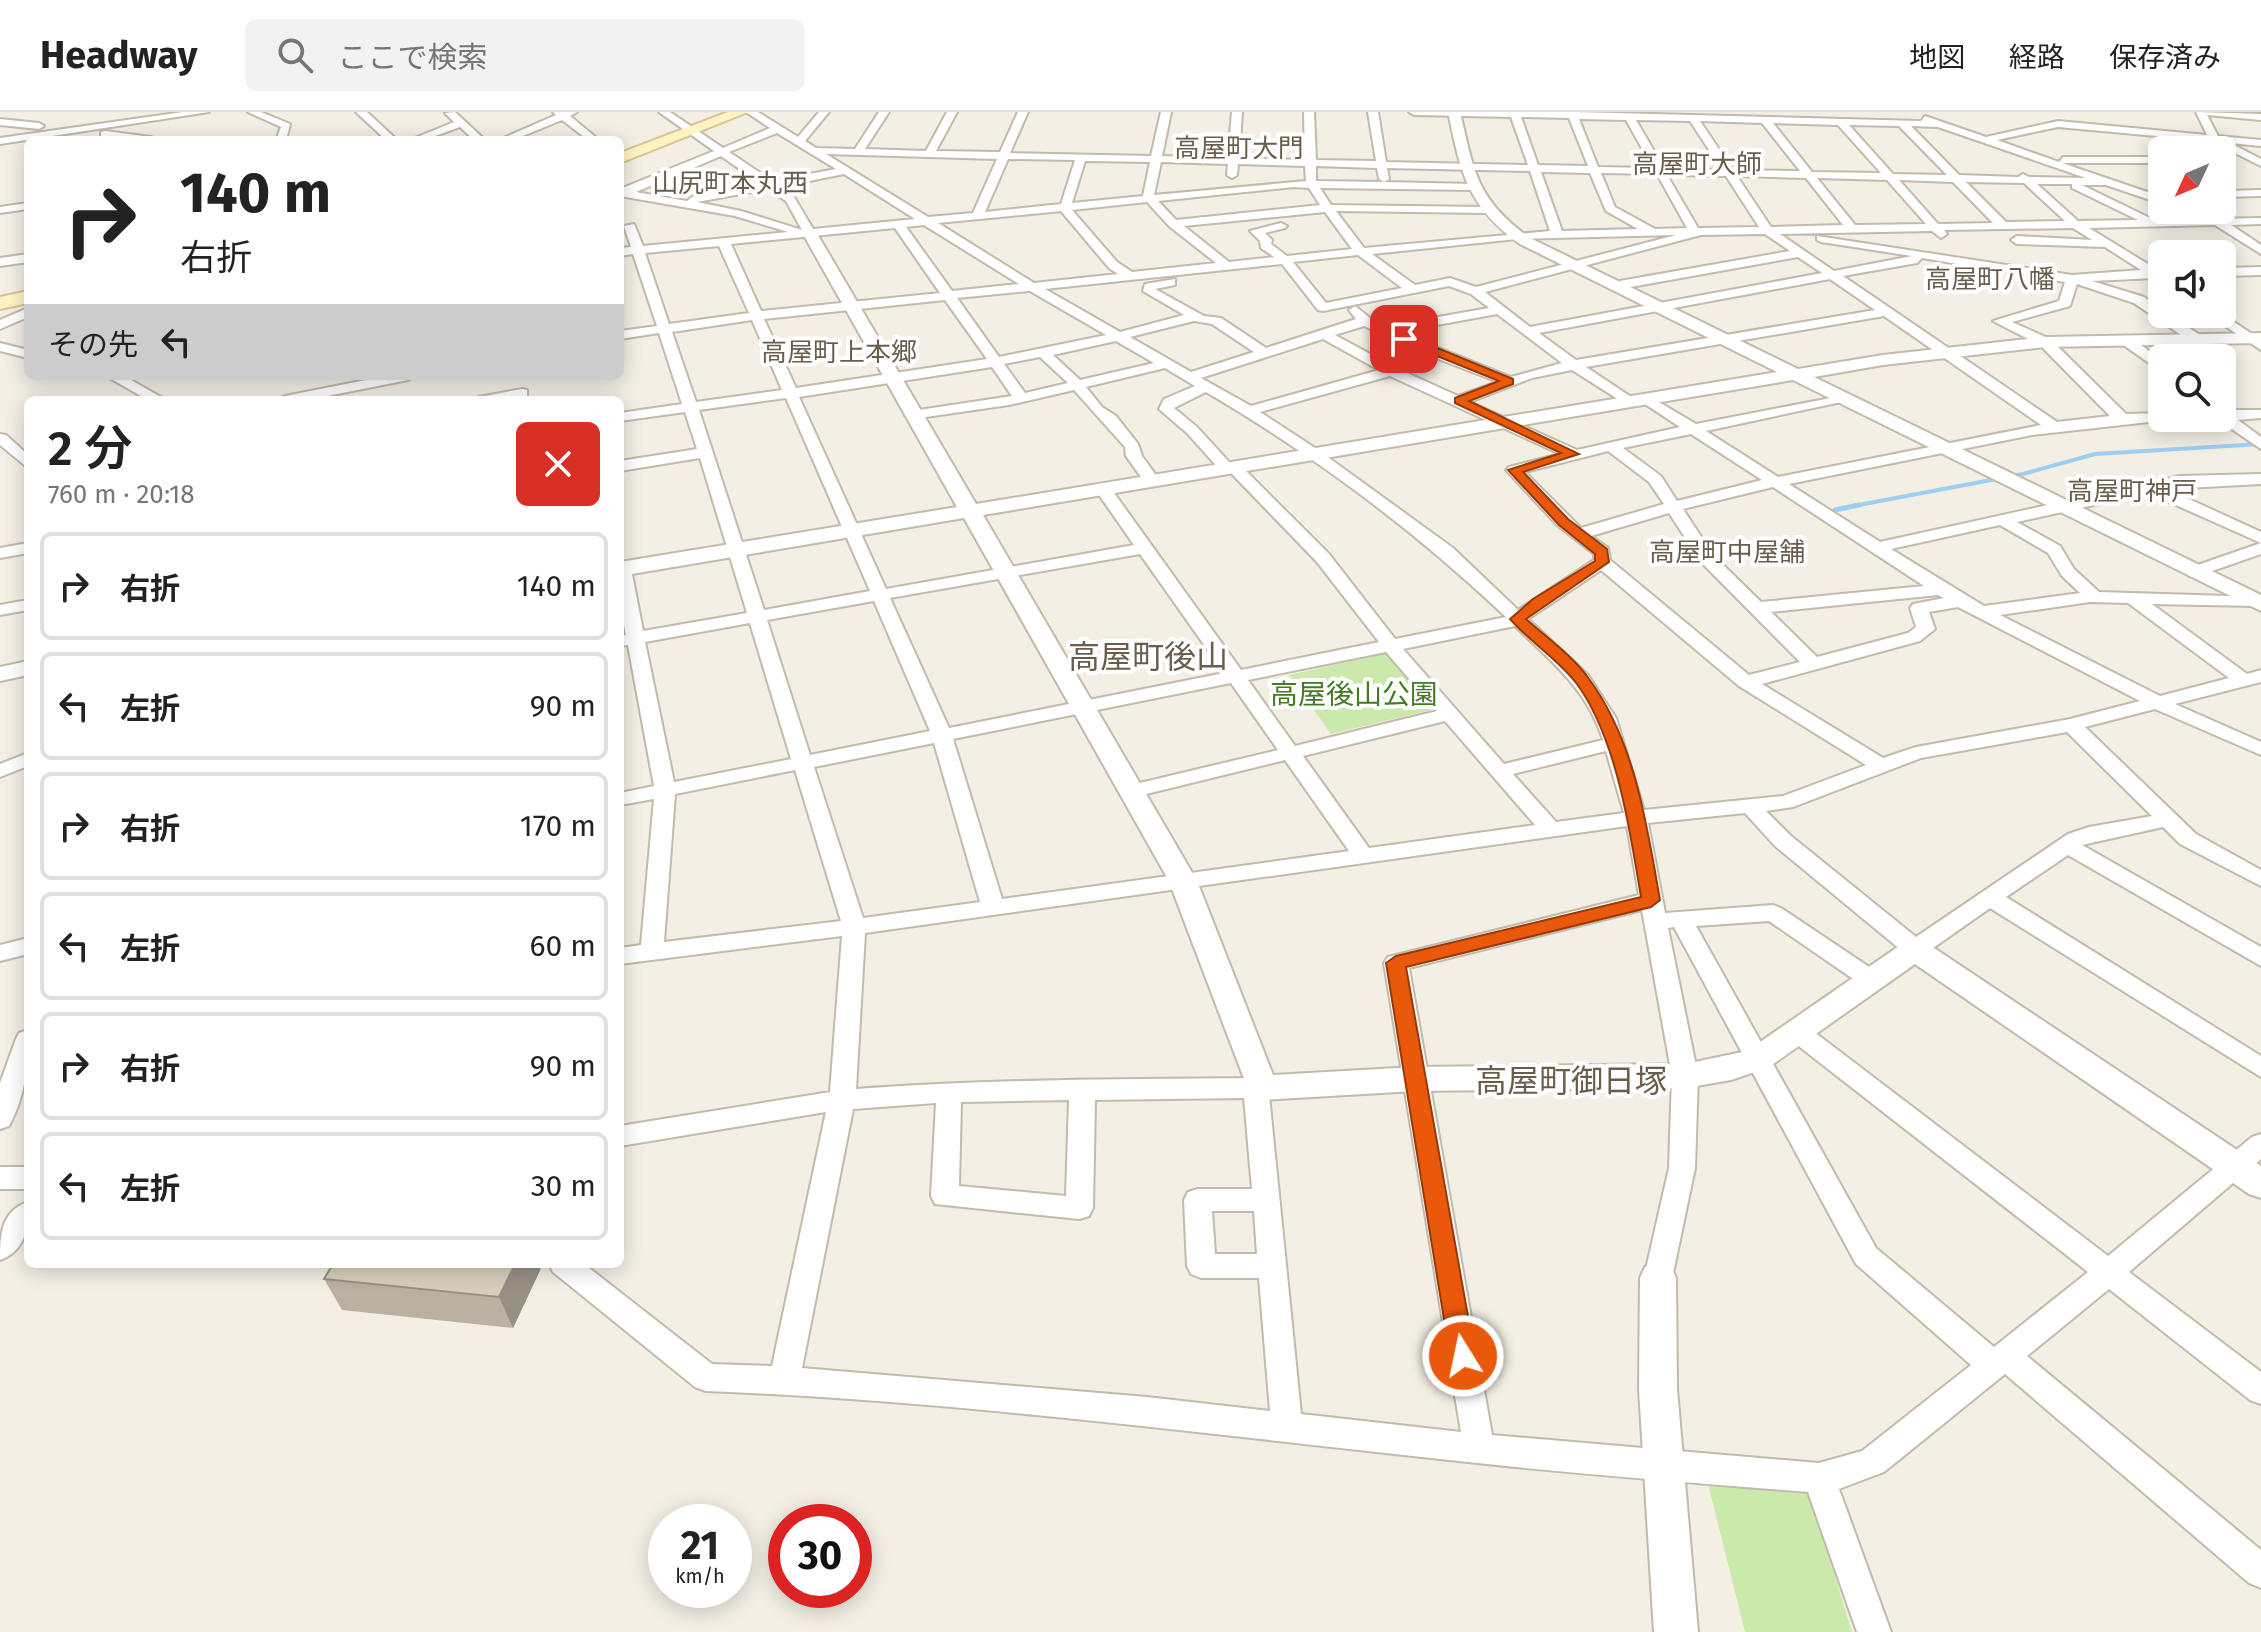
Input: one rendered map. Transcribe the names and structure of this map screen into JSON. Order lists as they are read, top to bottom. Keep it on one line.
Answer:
{"districts":["高屋町大門","高屋町大師","山尻町本丸西","高屋町八幡","高屋町上本郷","高屋町神戸","高屋町中屋舗","高屋町後山","高屋町御日塚"],"parks":["高屋後山公園"],"north":"bottom left","page":{"header":"Headway","search":"ここで検索","nav":["地図","経路","保存済み"],"turn":["140 m","右折"],"then":"その先","heading":["2 分","760 m · 20:18"],"list":[{"name":"右折","value":"140 m"},{"name":"左折","value":"90 m"},{"name":"右折","value":"170 m"},{"name":"左折","value":"60 m"},{"name":"右折","value":"90 m"},{"name":"左折","value":"30 m"}],"speed":"21 km/h","limit":"30"}}
